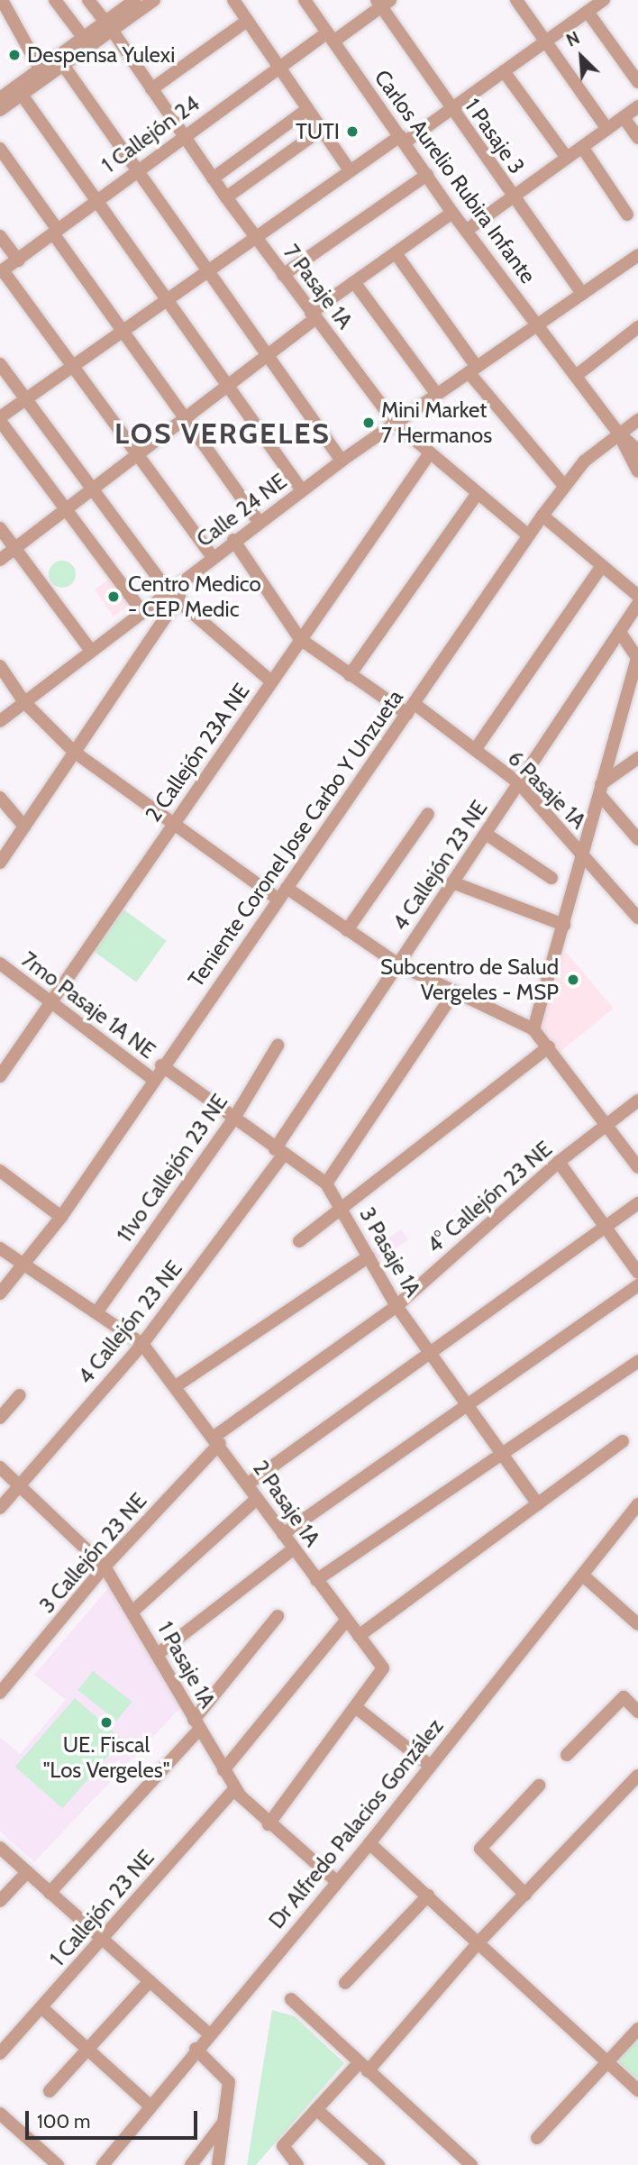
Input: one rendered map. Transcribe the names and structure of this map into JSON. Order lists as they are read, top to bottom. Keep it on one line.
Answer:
{"streets":{"street":["1 Callejón 24","1 Pasaje 3","Carlos Aurelio Rubira Infante","7 Pasaje 1A","Calle 24 NE","2 Callejón 23A NE","6 Pasaje 1A","Teniente Coronel Jose Carbo Y Unzueta","4 Callejón 23 NE","7mo Pasaje 1A NE","11vo Callejón 23 NE","4° Callejón 23 NE","3 Pasaje 1A","2 Pasaje 1A","3 Callejón 23 NE","1 Pasaje 1A","Dr Alfredo Palacios González","1 Callejón 23 NE"]},"crossings":[["1 Callejón 24","1 Pasaje 3"],["1 Callejón 24","Carlos Aurelio Rubira Infante"],["1 Callejón 24","7 Pasaje 1A"],["1 Pasaje 3","Calle 24 NE"],["Carlos Aurelio Rubira Infante","Calle 24 NE"],["Carlos Aurelio Rubira Infante","Teniente Coronel Jose Carbo Y Unzueta"],["7 Pasaje 1A","Calle 24 NE"],["7 Pasaje 1A","2 Callejón 23A NE"],["7 Pasaje 1A","Teniente Coronel Jose Carbo Y Unzueta"],["2 Callejón 23A NE","6 Pasaje 1A"],["2 Callejón 23A NE","7mo Pasaje 1A NE"],["6 Pasaje 1A","Teniente Coronel Jose Carbo Y Unzueta"],["6 Pasaje 1A","4 Callejón 23 NE"],["Teniente Coronel Jose Carbo Y Unzueta","7mo Pasaje 1A NE"],["Teniente Coronel Jose Carbo Y Unzueta","3 Pasaje 1A"],["Teniente Coronel Jose Carbo Y Unzueta","2 Pasaje 1A"],["4 Callejón 23 NE","3 Pasaje 1A"],["4 Callejón 23 NE","2 Pasaje 1A"],["4 Callejón 23 NE","1 Pasaje 1A"],["11vo Callejón 23 NE","3 Pasaje 1A"],["11vo Callejón 23 NE","2 Pasaje 1A"],["4° Callejón 23 NE","3 Pasaje 1A"],["4° Callejón 23 NE","2 Pasaje 1A"],["4° Callejón 23 NE","3 Callejón 23 NE"],["2 Pasaje 1A","3 Callejón 23 NE"],["2 Pasaje 1A","1 Pasaje 1A"],["3 Callejón 23 NE","1 Pasaje 1A"],["1 Pasaje 1A","Dr Alfredo Palacios González"],["1 Pasaje 1A","1 Callejón 23 NE"]],"districts":["LOS VERGELES"],"places":["Despensa Yulexi","TUTI","Mini Market 7 Hermanos","Centro Medico - CEP Medic","Subcentro de Salud Vergeles - MSP","UE. Fiscal \"Los Vergeles\""],"scale_bar":"100 m","north":"top left"}
